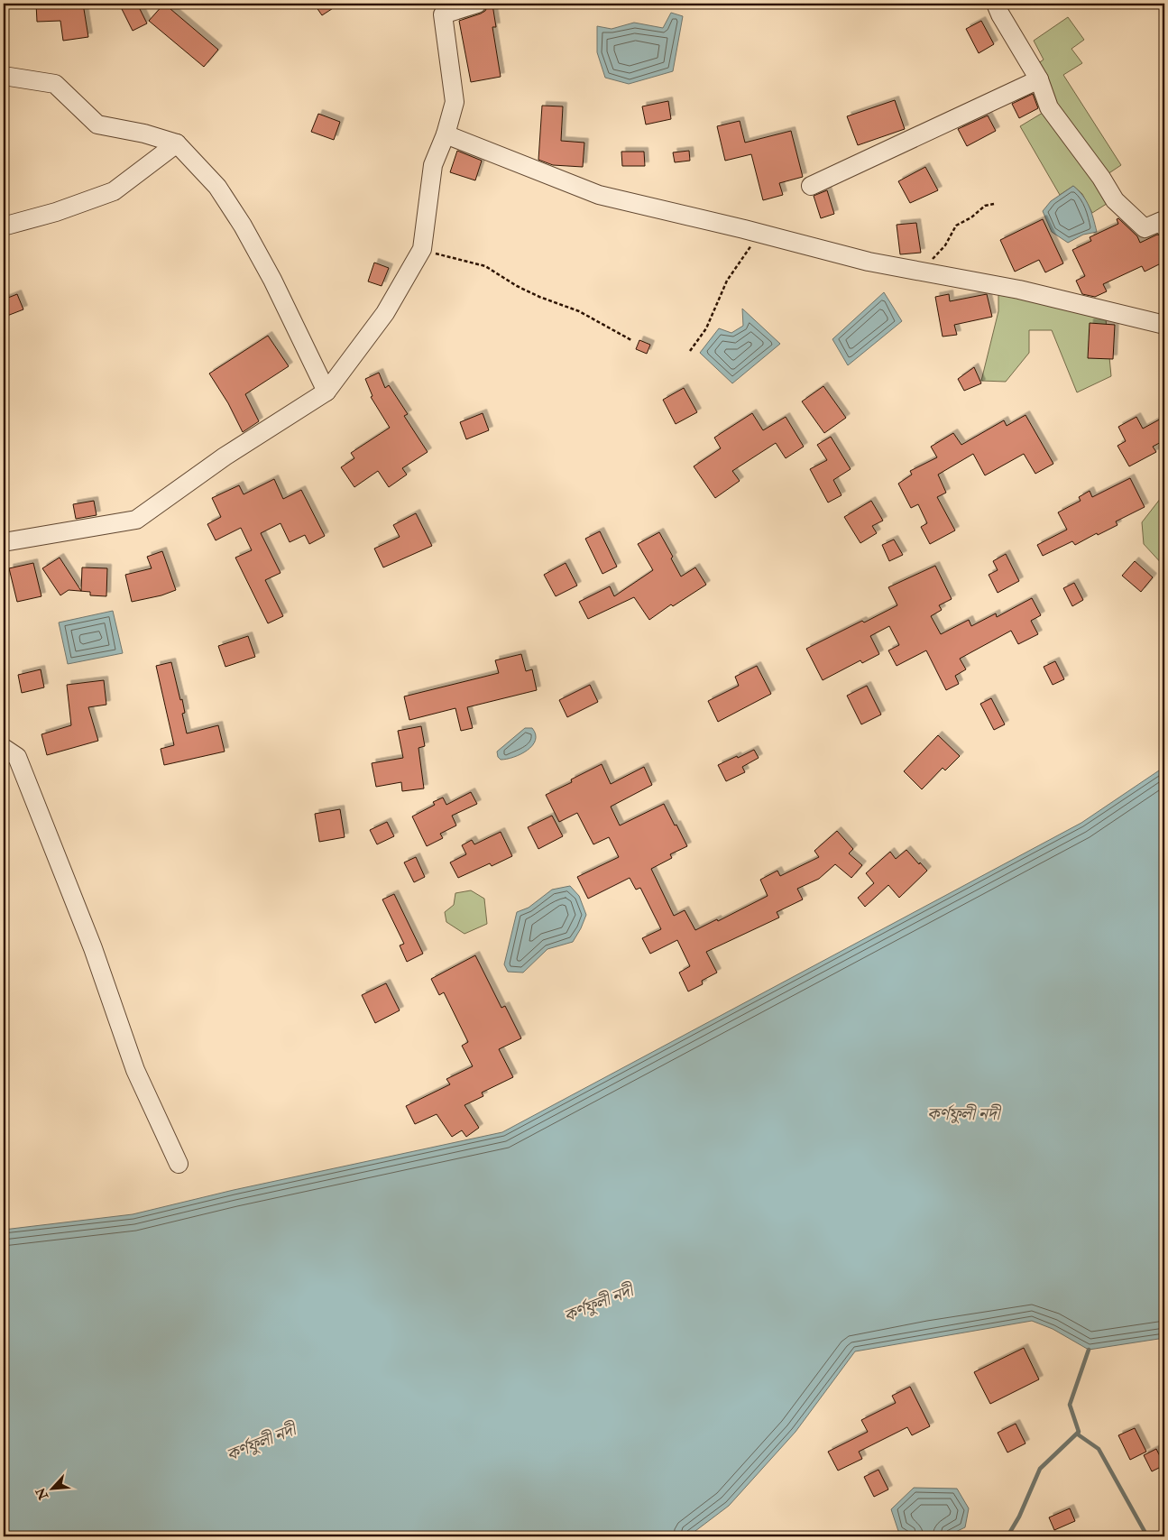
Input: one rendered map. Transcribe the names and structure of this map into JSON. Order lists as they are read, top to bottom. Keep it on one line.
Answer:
{"water":["কর্ণফুলী নদী"],"north":"bottom left"}
